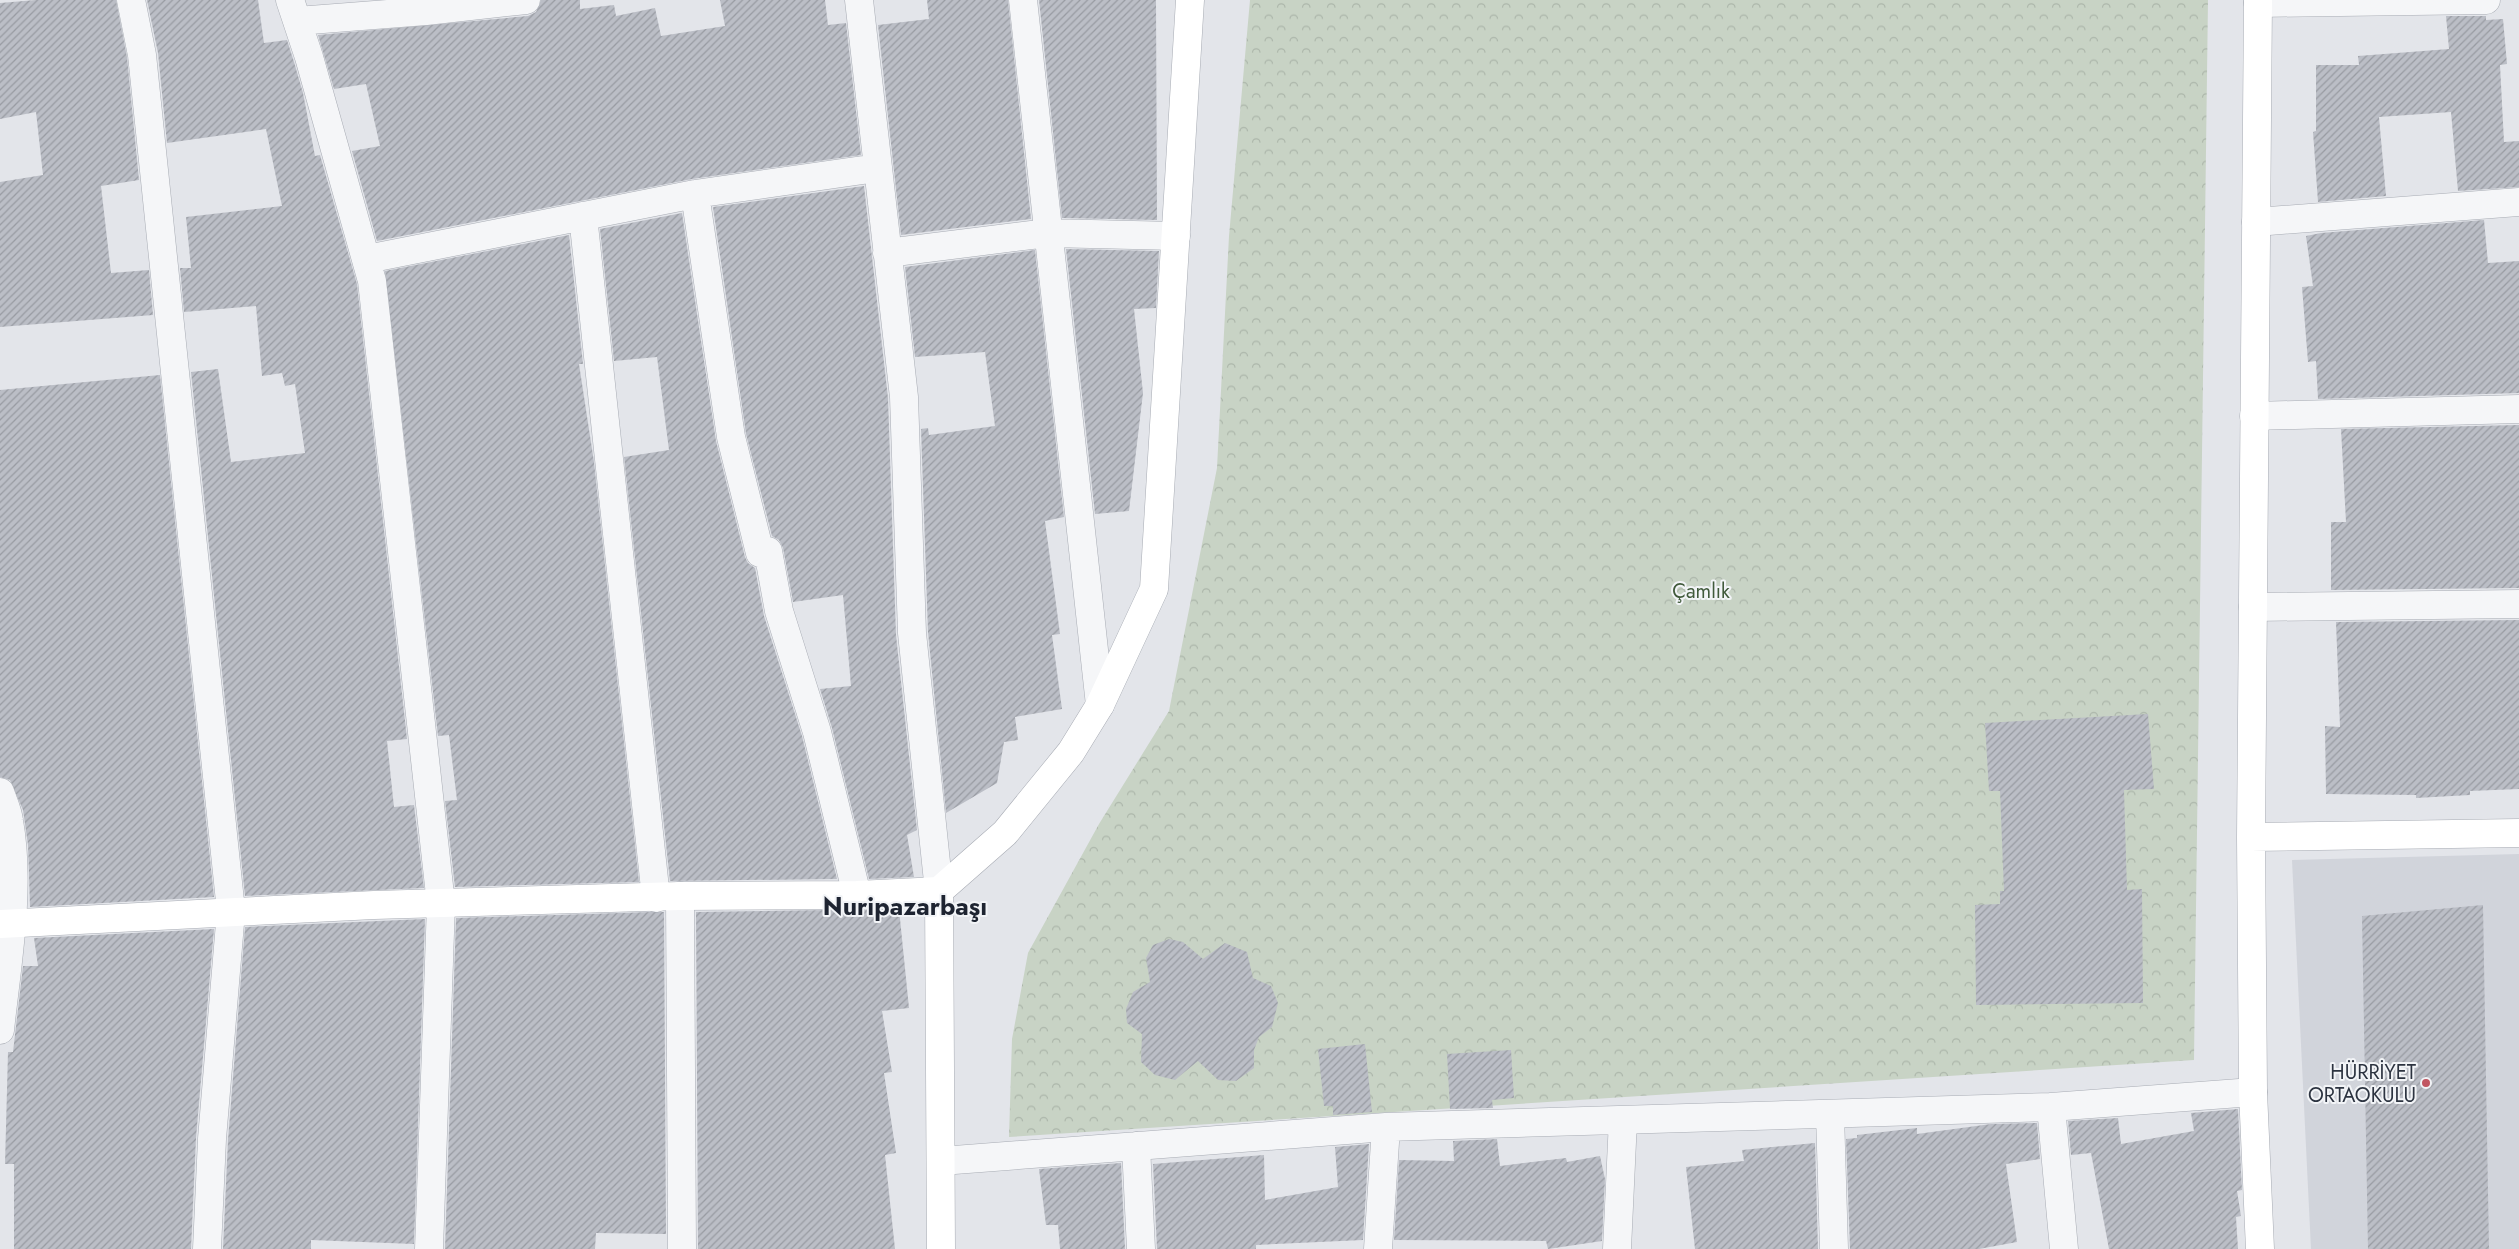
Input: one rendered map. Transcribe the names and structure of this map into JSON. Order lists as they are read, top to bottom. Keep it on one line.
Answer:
{"districts":["Nuripazarbaşı"],"parks":["Çamlık"],"places":["HÜRRİYET ORTAOKULU"]}
